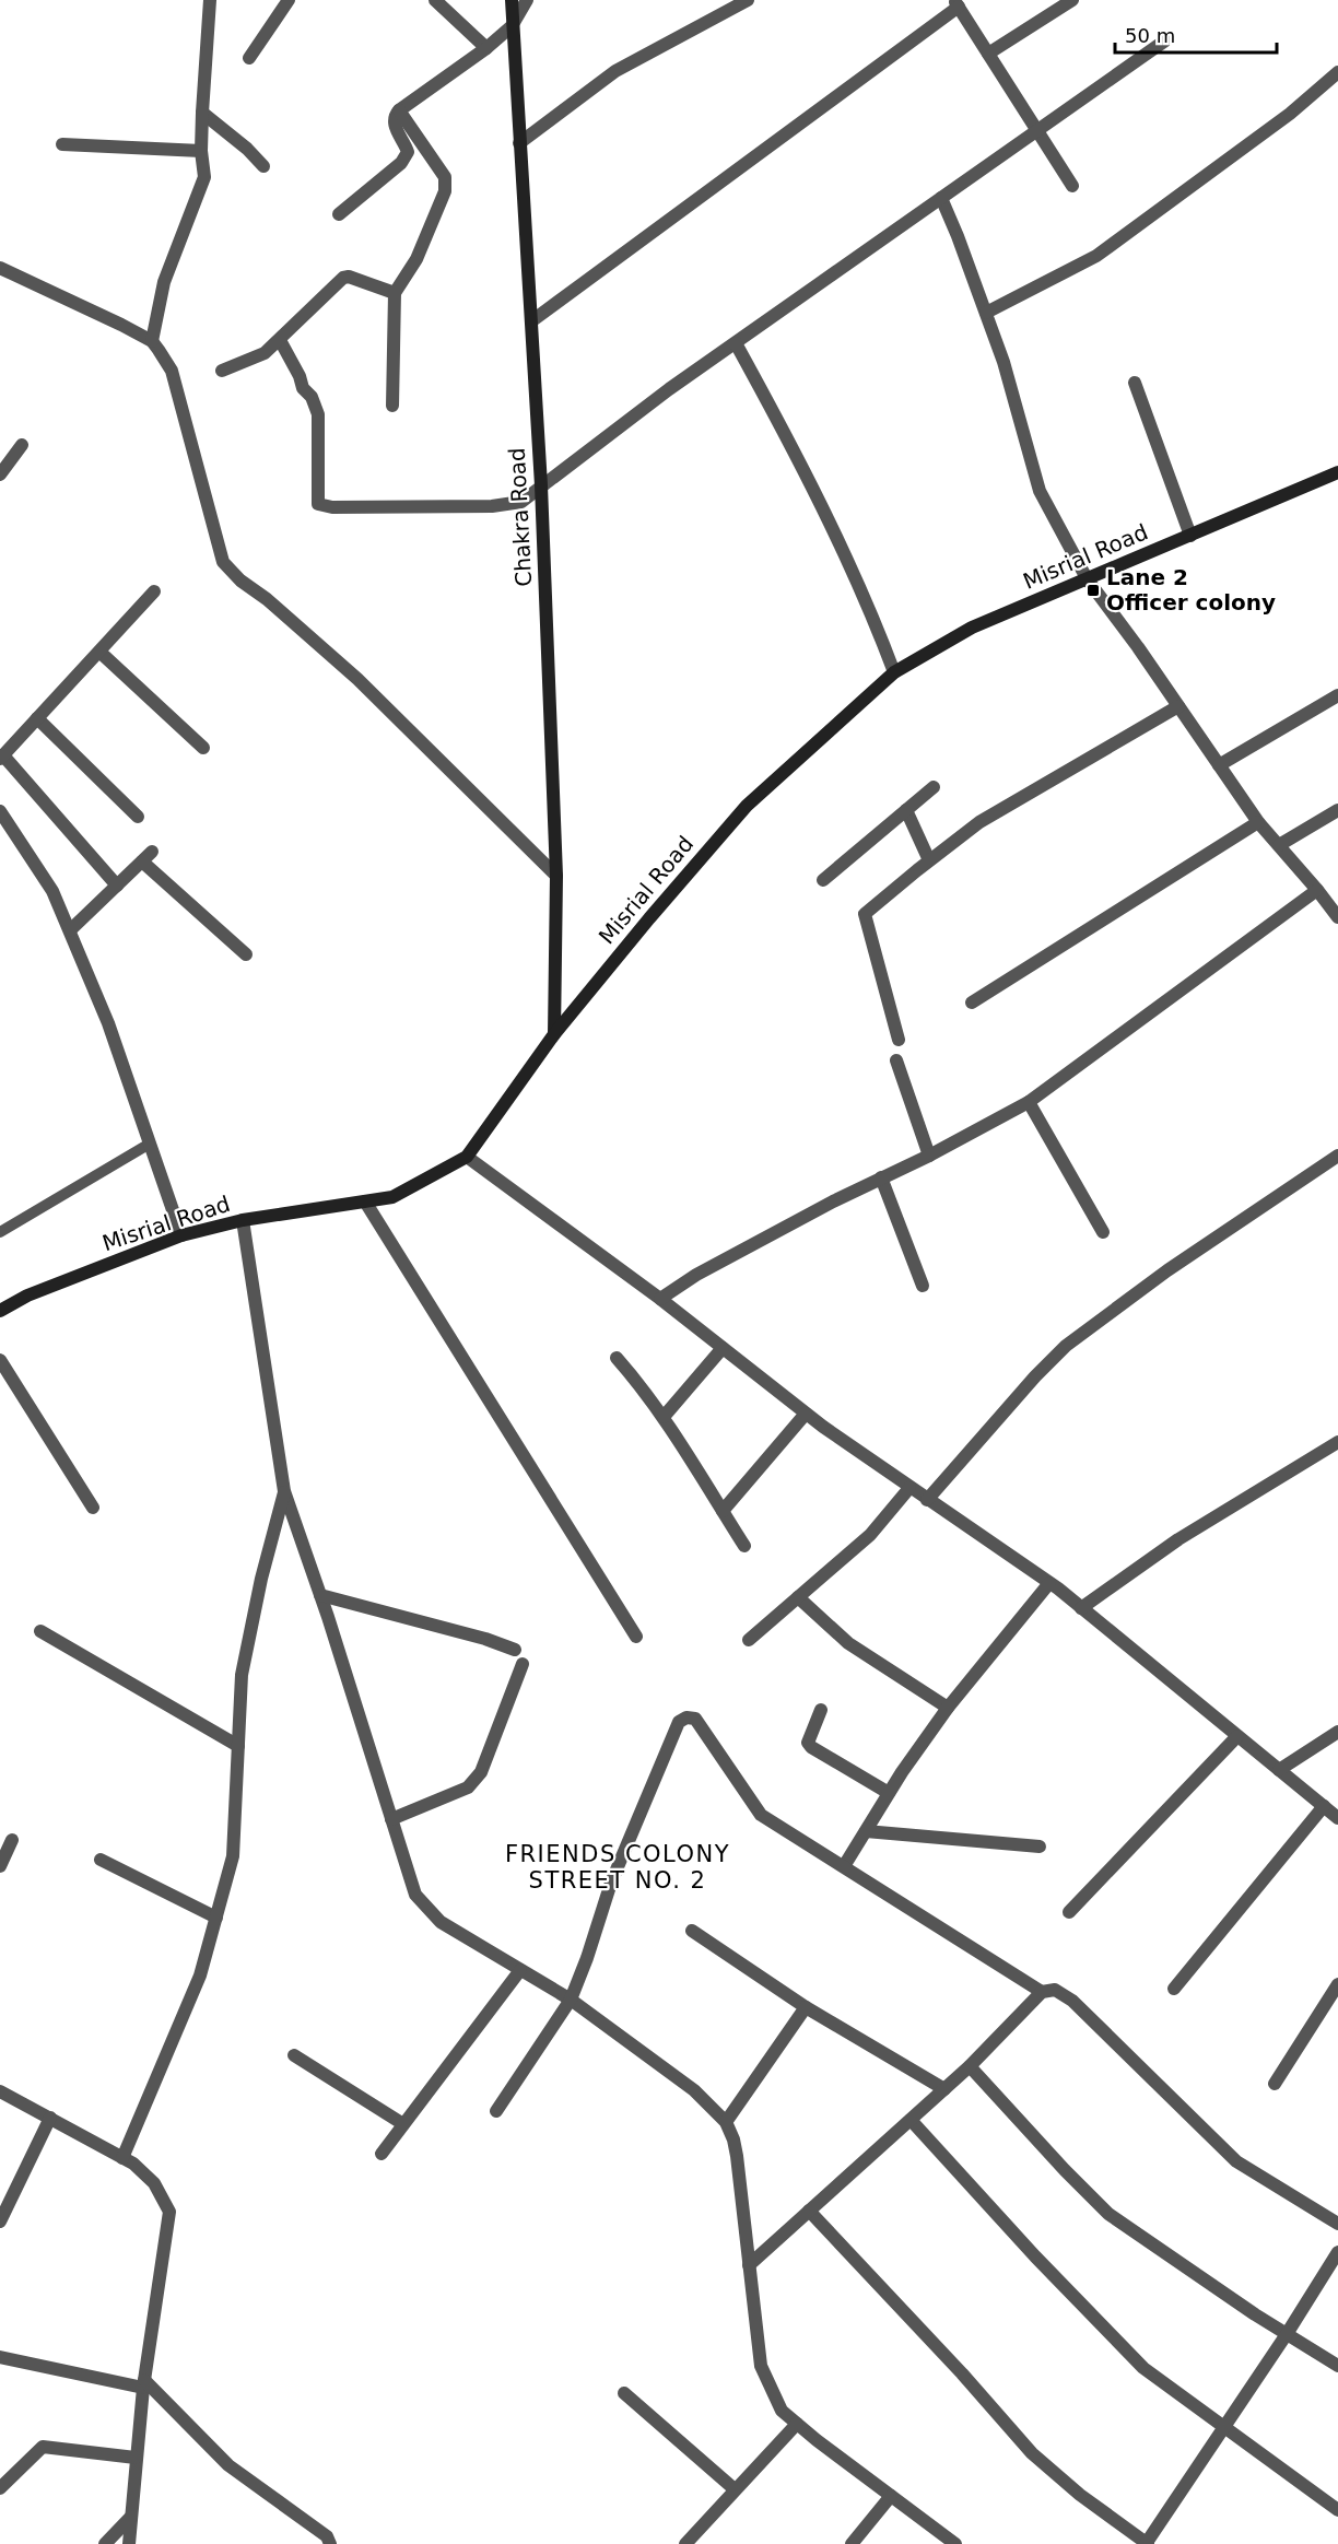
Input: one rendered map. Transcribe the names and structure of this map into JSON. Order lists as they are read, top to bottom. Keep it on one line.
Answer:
{"streets":{"main road":["Chakra Road","Misrial Road"]},"crossings":[["Chakra Road","Misrial Road"]],"districts":["FRIENDS COLONY STREET NO. 2"],"places":{"transit":["Lane 2 Officer colony"]},"scale_bar":"50 m"}
